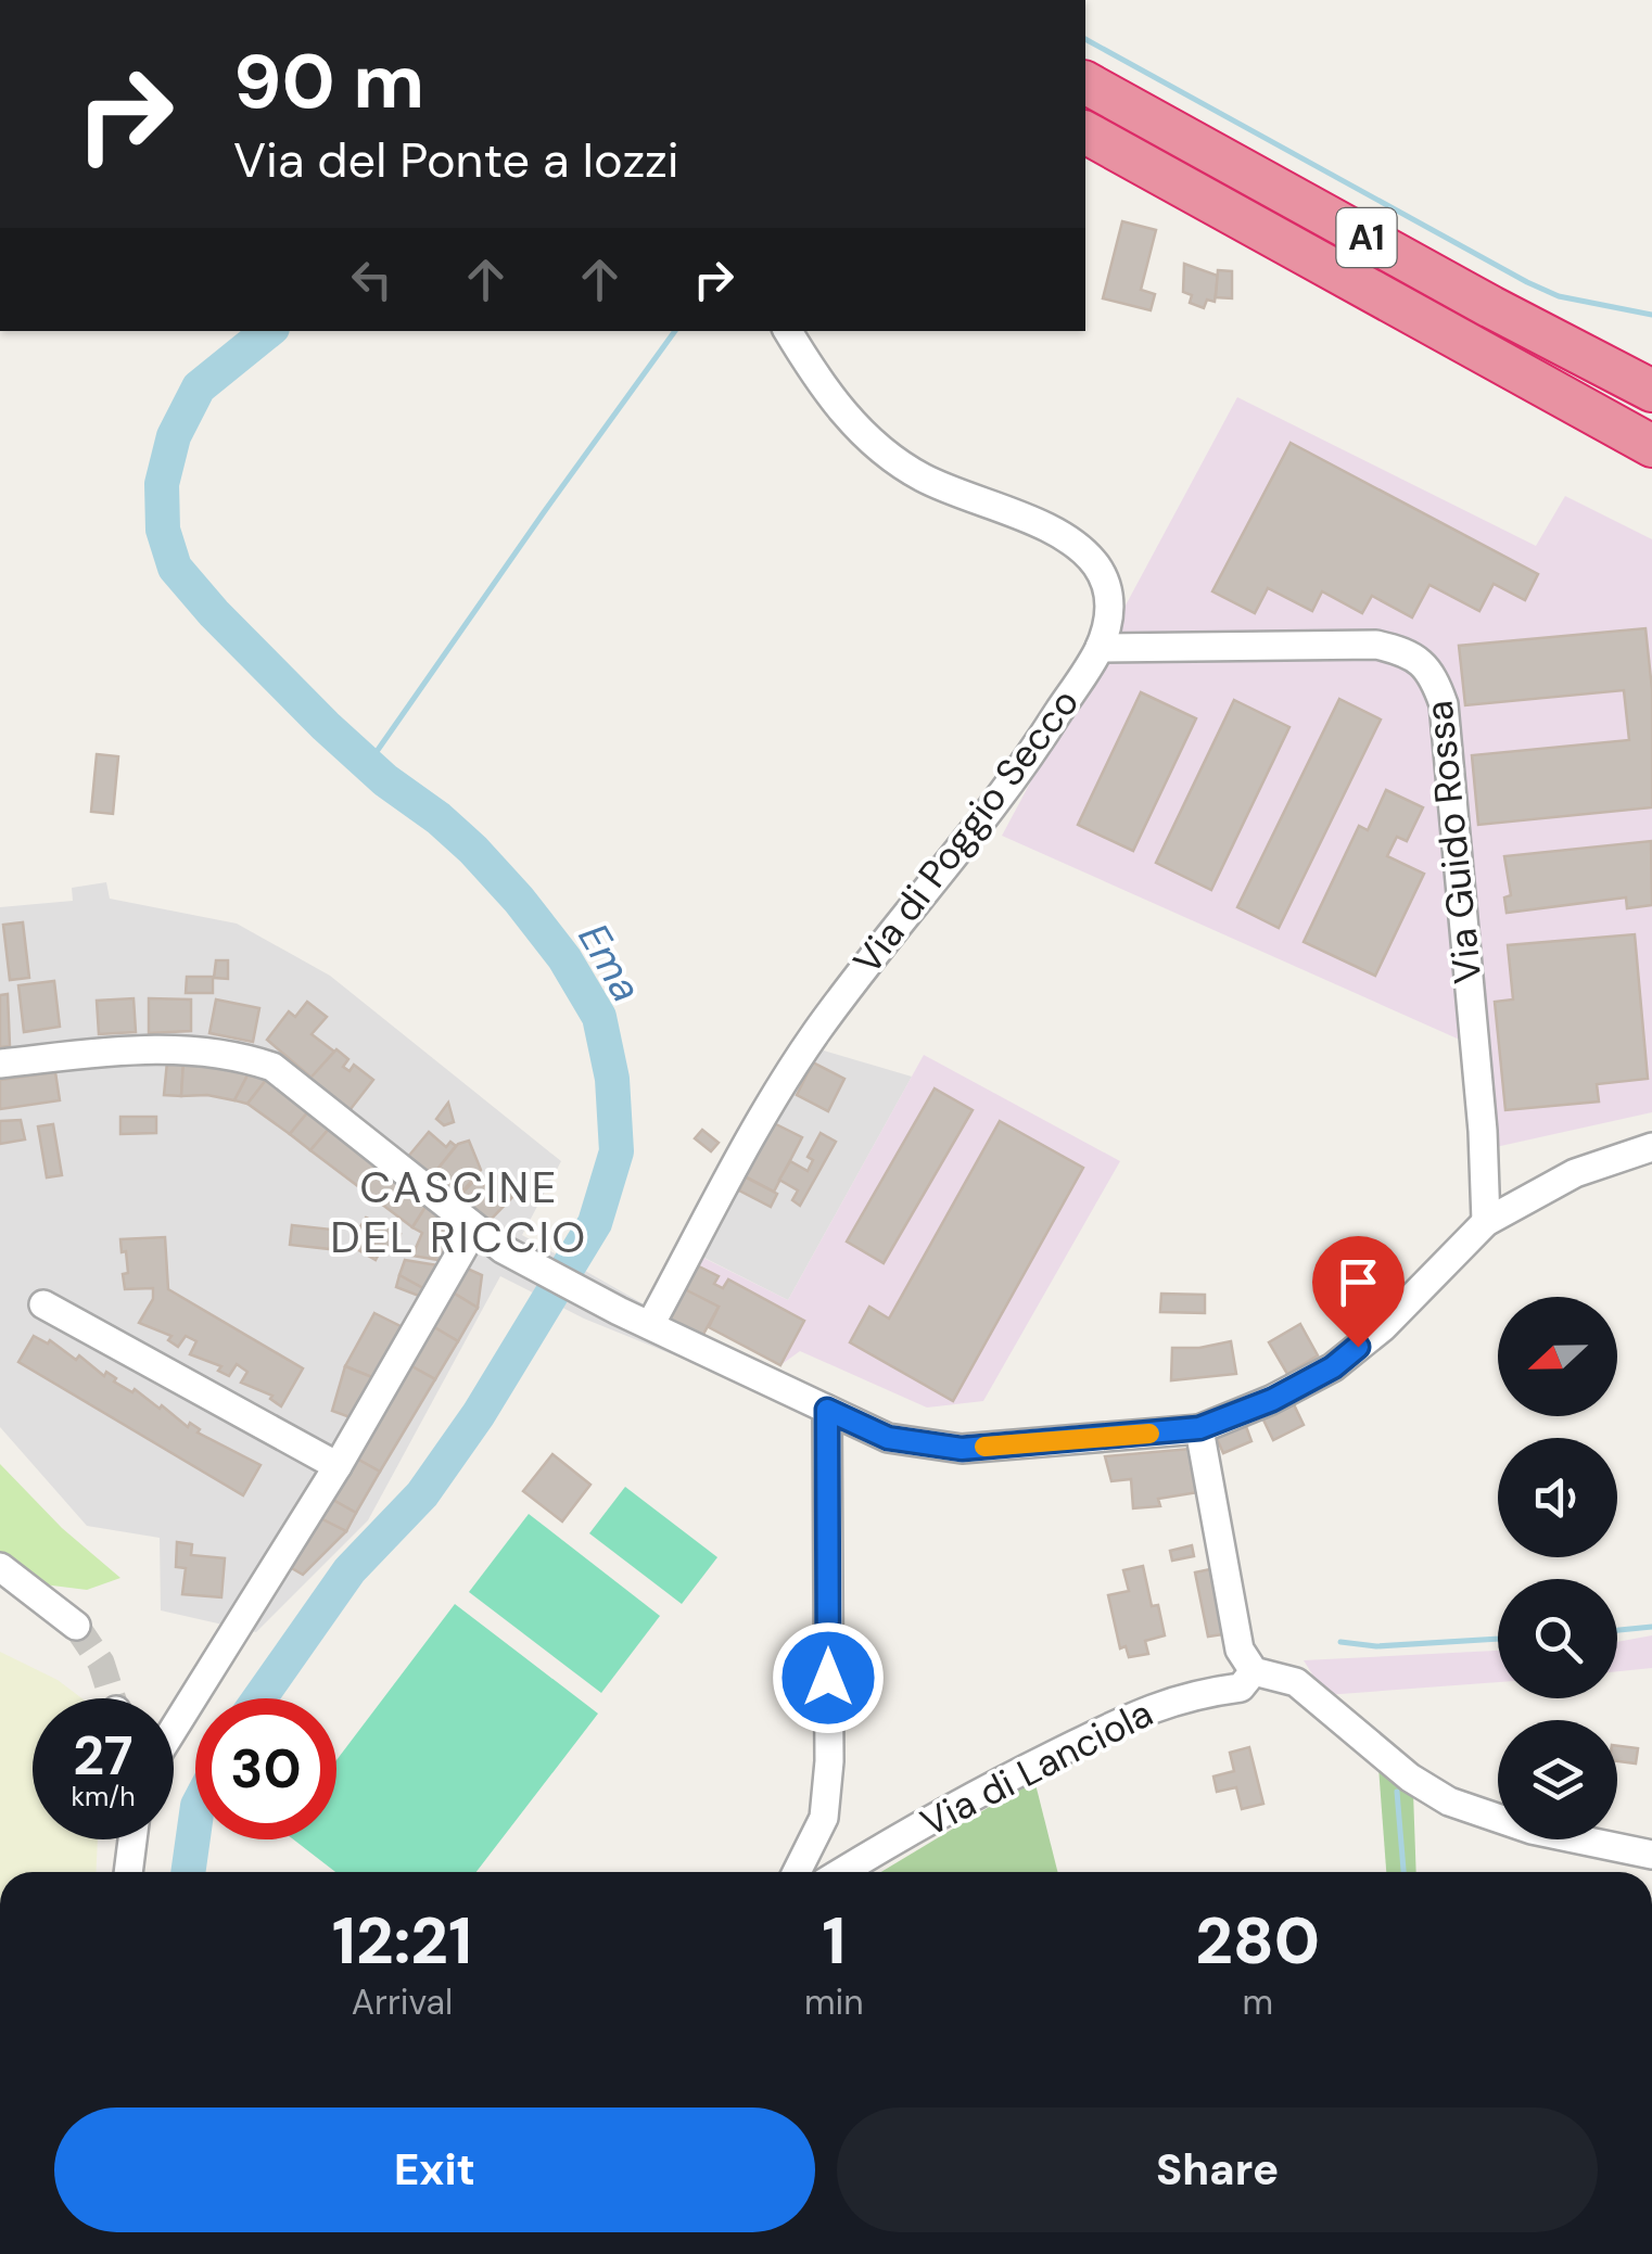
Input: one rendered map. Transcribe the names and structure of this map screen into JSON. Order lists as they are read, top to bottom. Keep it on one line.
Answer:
{"streets":{"highway":["A1"],"street":["Via di Poggio Secco","Via Guido Rossa","Via di Lanciola"]},"crossings":[["Via di Poggio Secco","Via Guido Rossa"]],"districts":["CASCINE DEL RICCIO"],"water":["Ema"],"north":"left","page":{"turn":["90 m","Via del Ponte a Iozzi"],"speed":"27 km/h","limit":"30","eta":["12:21","Arrival","1","min","280","m"],"buttons":["Exit","Share"]}}
